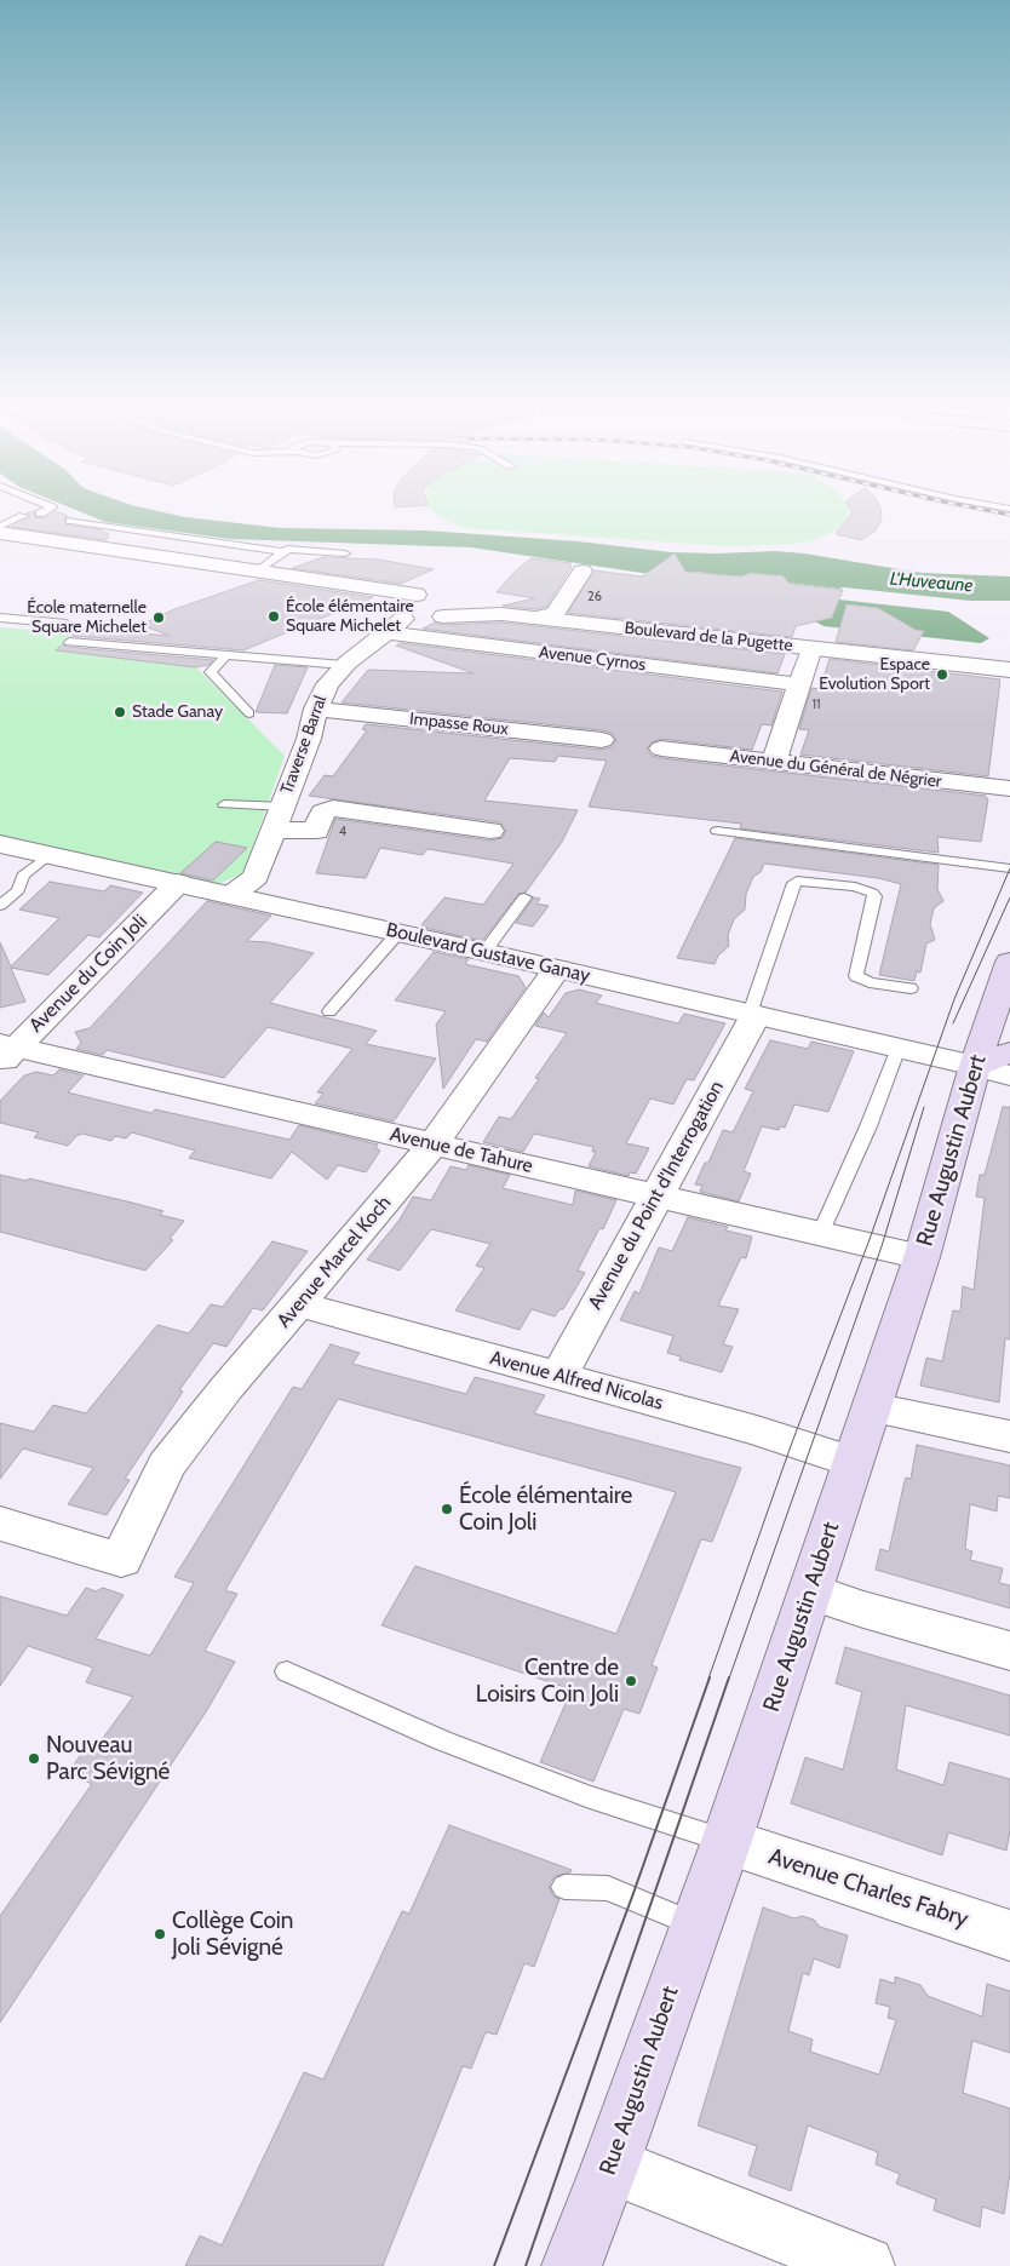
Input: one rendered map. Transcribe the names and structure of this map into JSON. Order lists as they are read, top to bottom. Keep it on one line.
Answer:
{"streets":{"main road":["Rue Augustin Aubert"],"street":["Boulevard de la Pugette","Avenue Cyrnos","Impasse Roux","Traverse Barral","Avenue du Général de Négrier","Boulevard Gustave Ganay","Avenue du Coin Joli","Avenue de Tahure","Avenue du Point d'Interrogation","Avenue Marcel Koch","Avenue Alfred Nicolas","Avenue Charles Fabry"]},"crossings":[["Boulevard de la Pugette","Traverse Barral"],["Avenue Cyrnos","Traverse Barral"],["Impasse Roux","Traverse Barral"],["Traverse Barral","Boulevard Gustave Ganay"],["Boulevard Gustave Ganay","Avenue du Coin Joli"],["Boulevard Gustave Ganay","Rue Augustin Aubert"],["Boulevard Gustave Ganay","Avenue du Point d'Interrogation"],["Boulevard Gustave Ganay","Avenue Marcel Koch"],["Avenue du Coin Joli","Avenue de Tahure"],["Avenue de Tahure","Rue Augustin Aubert"],["Avenue de Tahure","Avenue du Point d'Interrogation"],["Avenue de Tahure","Avenue Marcel Koch"],["Rue Augustin Aubert","Avenue Alfred Nicolas"],["Rue Augustin Aubert","Avenue Charles Fabry"],["Avenue du Point d'Interrogation","Avenue Alfred Nicolas"],["Avenue Marcel Koch","Avenue Alfred Nicolas"]],"water":["L'Huveaune"],"places":["École élémentaire Square Michelet","École maternelle Square Michelet","Espace Evolution Sport","Stade Ganay","École élémentaire Coin Joli","Centre de Loisirs Coin Joli","Nouveau Parc Sévigné","Collège Coin Joli Sévigné"],"house_numbers":["26","11","4"]}
